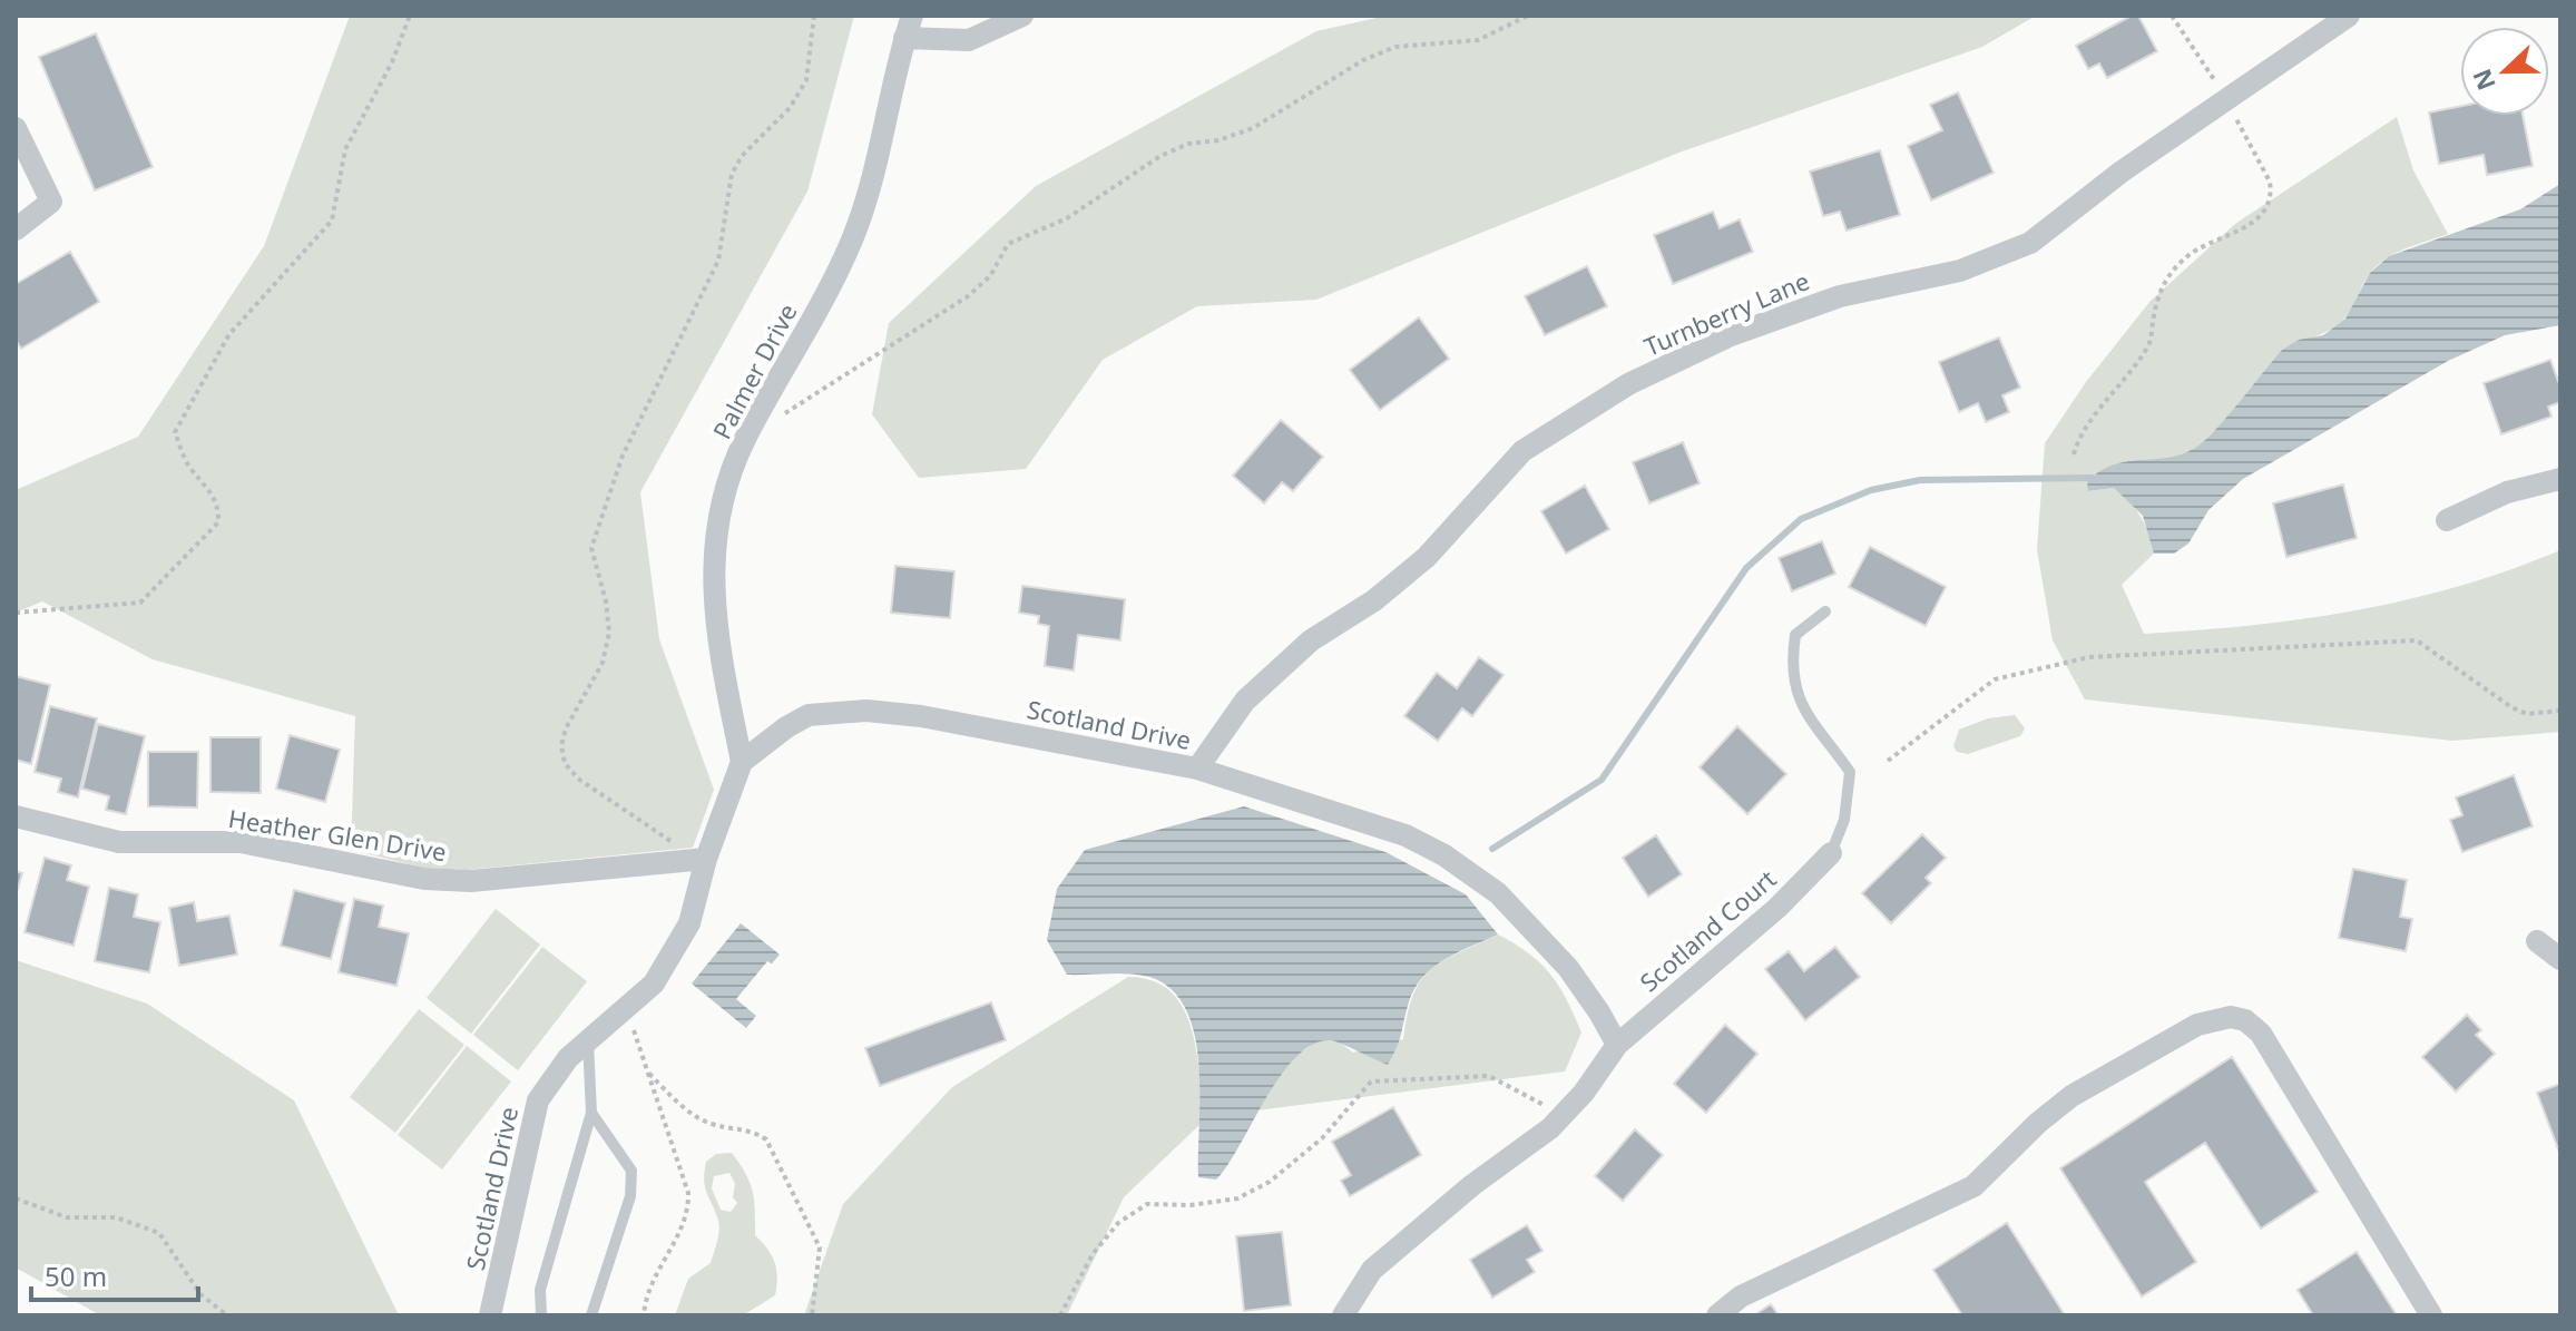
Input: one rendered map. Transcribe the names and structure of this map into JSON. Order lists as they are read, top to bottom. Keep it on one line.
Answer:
{"streets":{"street":["Turnberry Lane","Palmer Drive","Scotland Drive","Heather Glen Drive","Scotland Court"]},"crossings":[["Turnberry Lane","Scotland Drive"],["Palmer Drive","Scotland Drive"],["Scotland Drive","Heather Glen Drive"],["Scotland Drive","Scotland Court"]],"scale_bar":"50 m","north":"left"}
